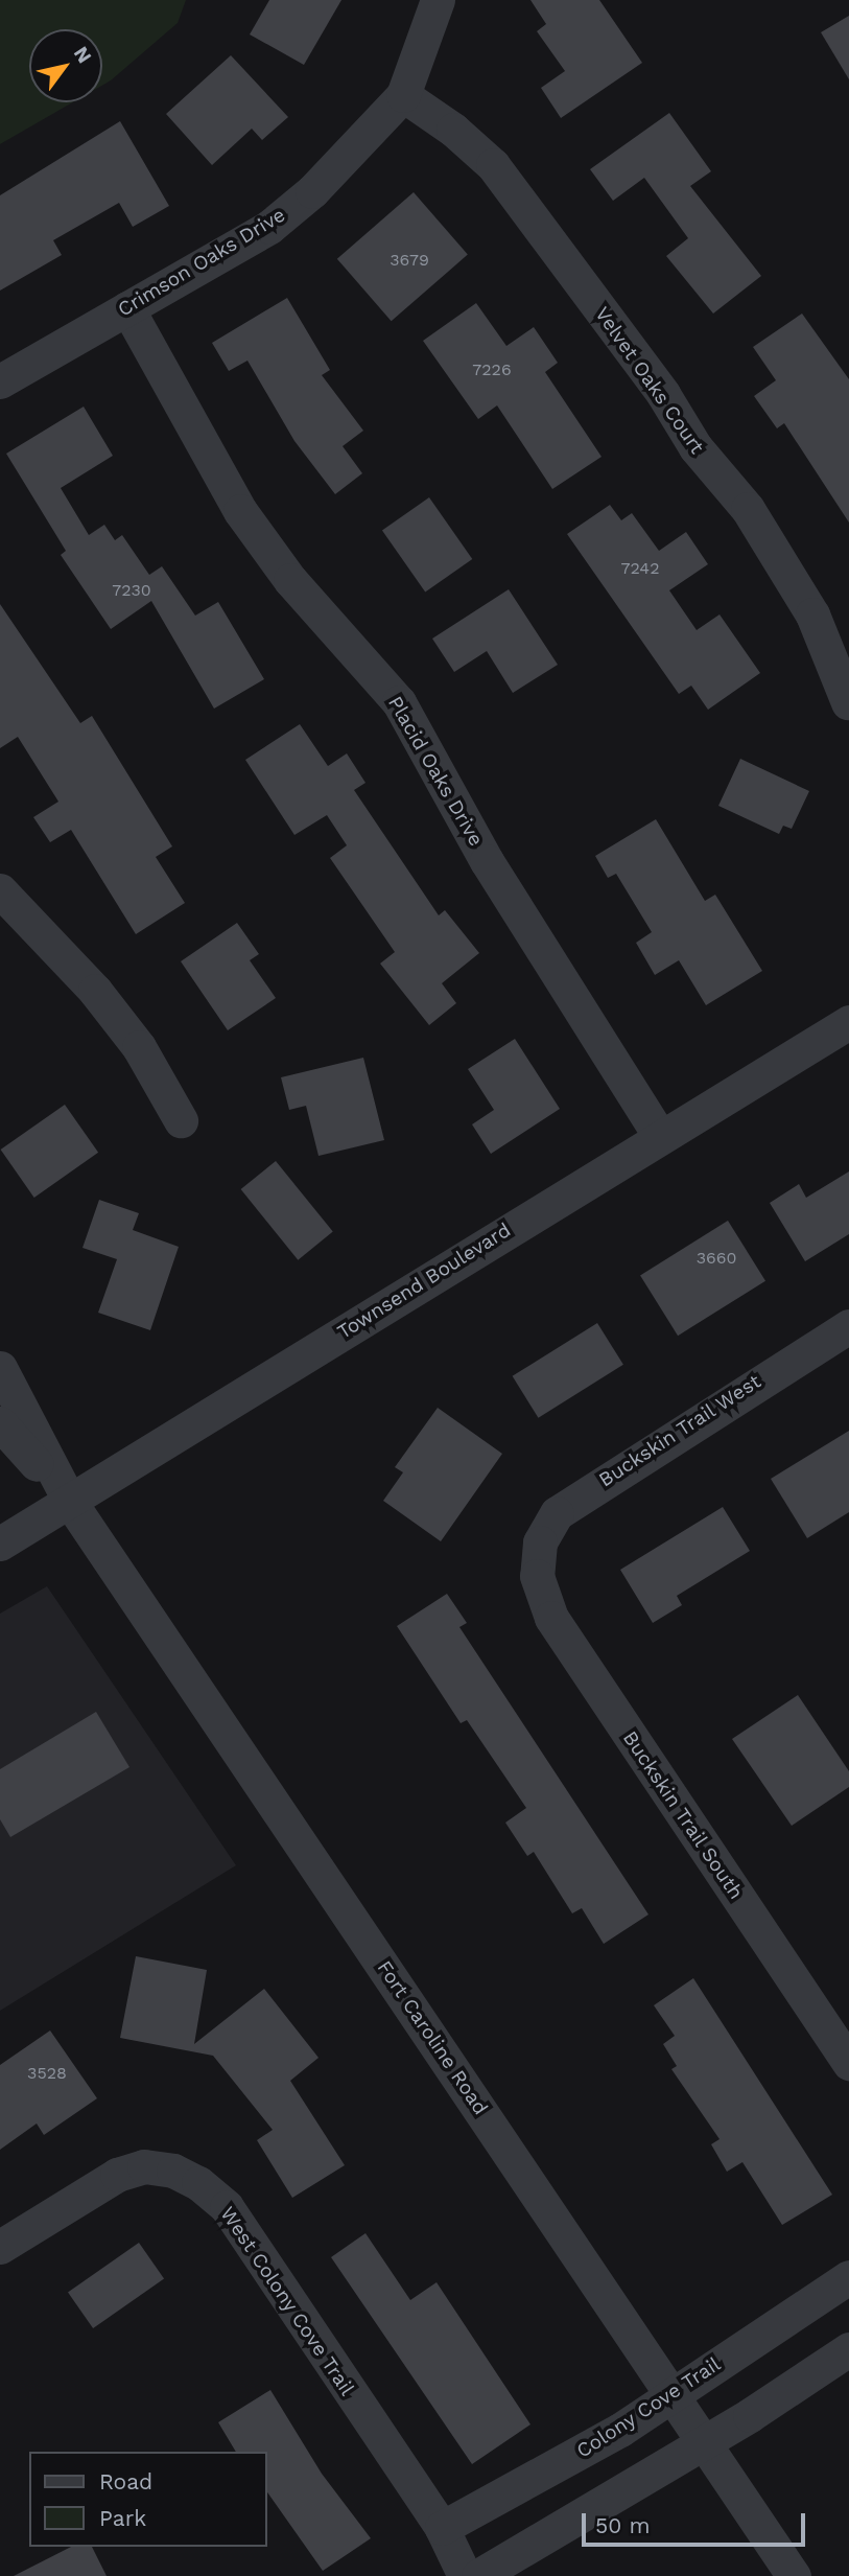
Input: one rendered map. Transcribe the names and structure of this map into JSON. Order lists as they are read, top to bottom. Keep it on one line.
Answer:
{"streets":{"street":["Crimson Oaks Drive","Velvet Oaks Court","Placid Oaks Drive","Townsend Boulevard","Buckskin Trail West","Buckskin Trail South","Fort Caroline Road","West Colony Cove Trail","Colony Cove Trail"]},"crossings":[["Crimson Oaks Drive","Velvet Oaks Court"],["Crimson Oaks Drive","Placid Oaks Drive"],["Placid Oaks Drive","Townsend Boulevard"],["Townsend Boulevard","Fort Caroline Road"],["Buckskin Trail West","Buckskin Trail South"],["Fort Caroline Road","Colony Cove Trail"],["West Colony Cove Trail","Colony Cove Trail"]],"house_numbers":["3679","7226","7242","7230","3660","3528"],"legend":["Road","Park"],"scale_bar":"50 m","north":"top right"}
